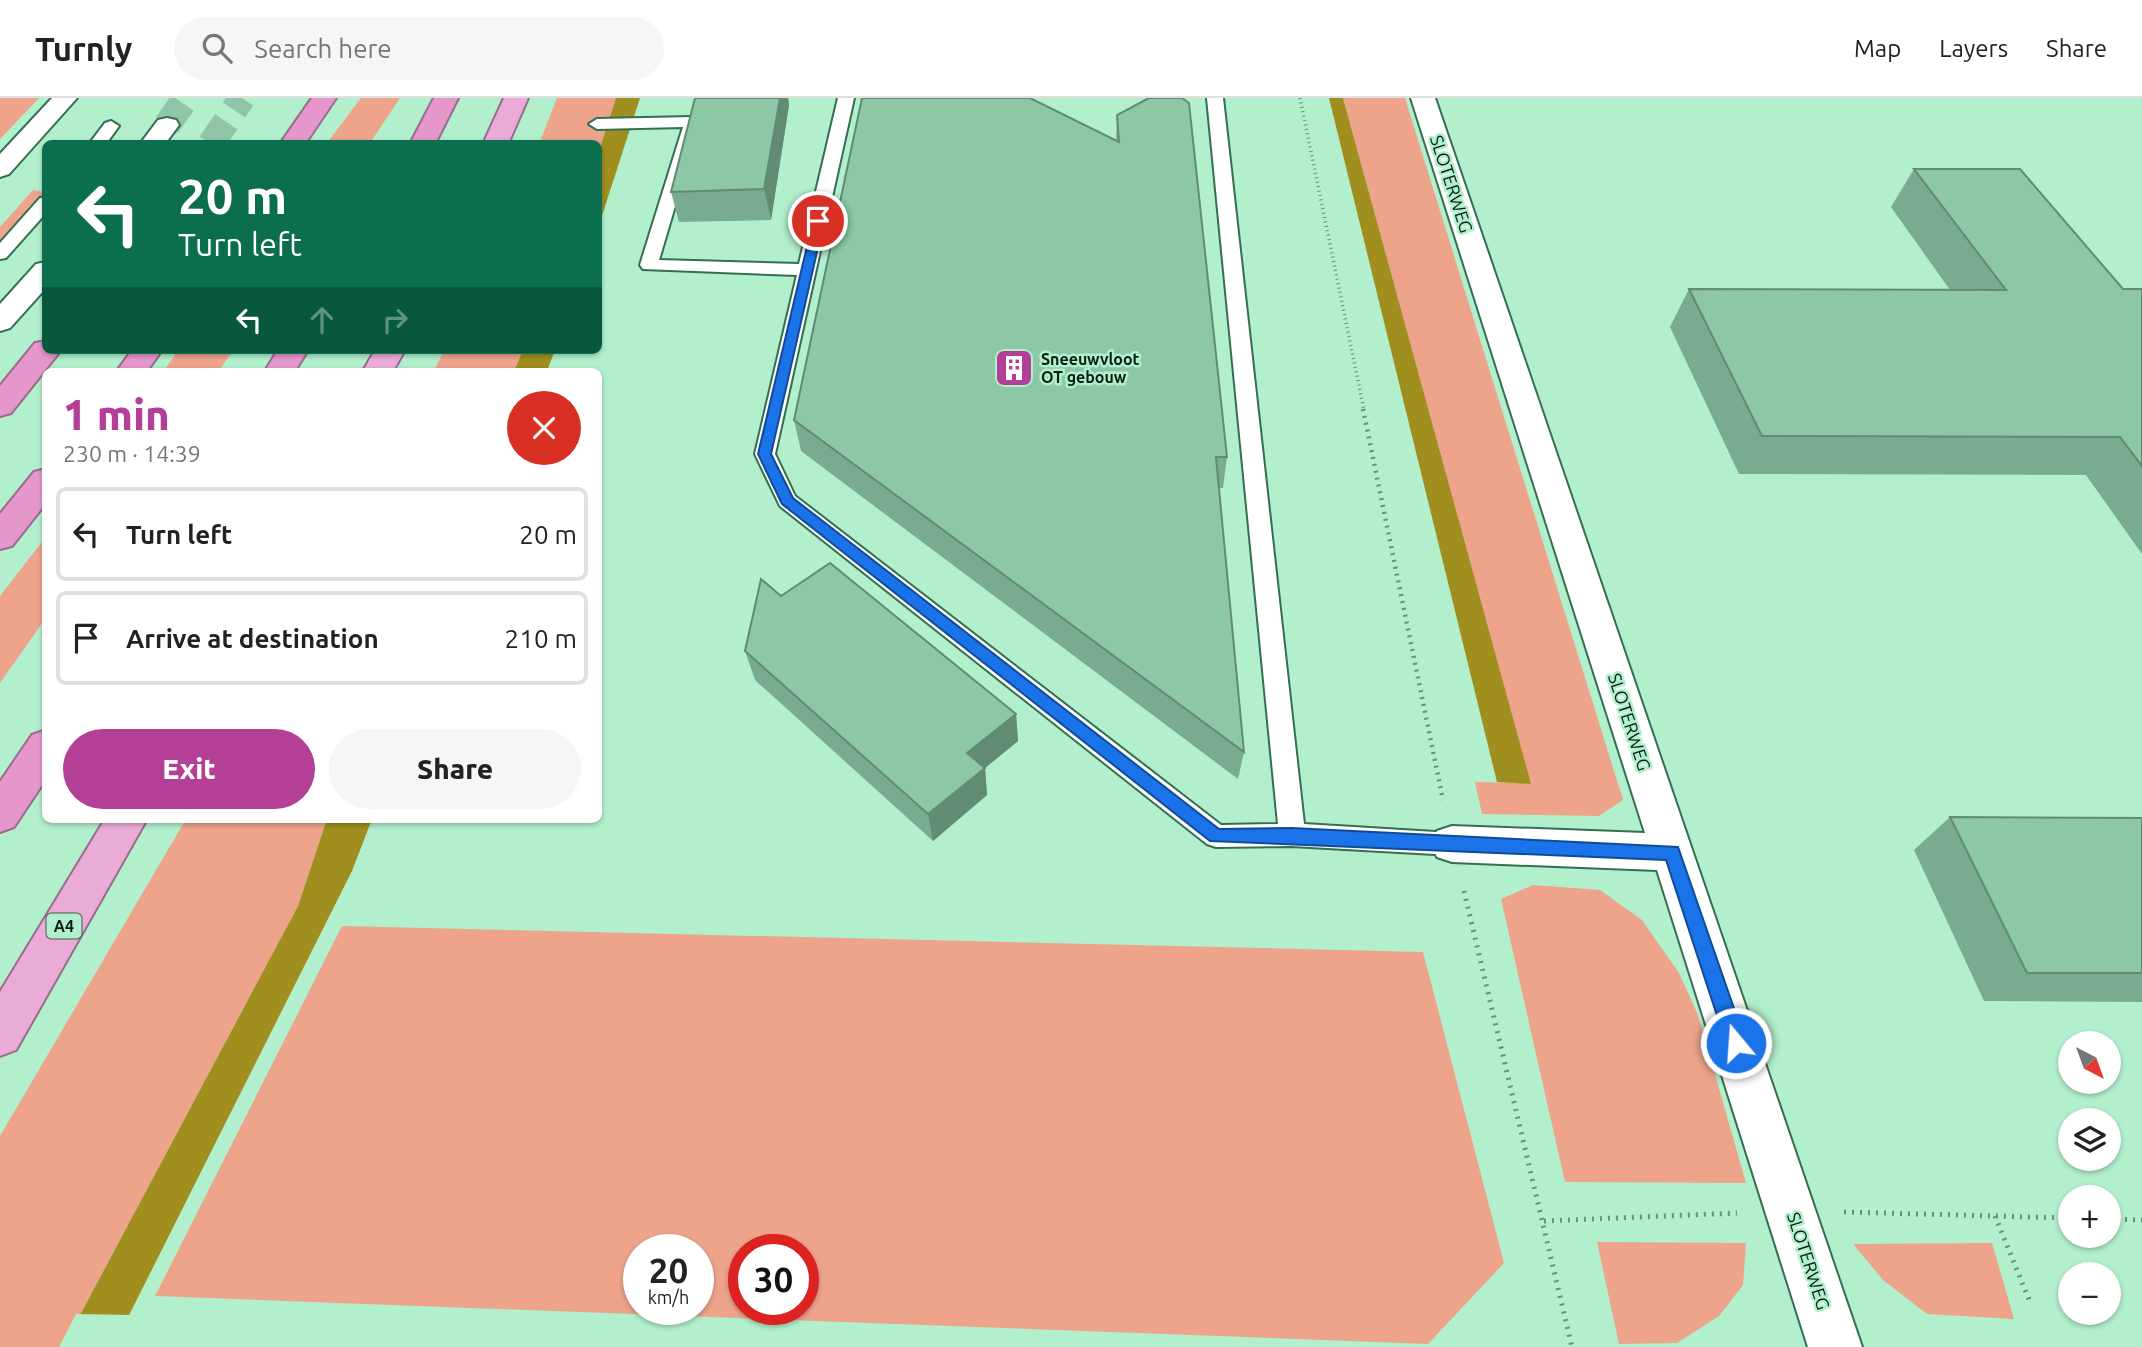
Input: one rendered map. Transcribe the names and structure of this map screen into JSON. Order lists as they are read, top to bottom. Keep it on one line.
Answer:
{"streets":{"highway":["A4"],"street":["SLOTERWEG"]},"places":{"building":["Sneeuwvloot OT gebouw"]},"north":"bottom right","page":{"header":"Turnly","search":"Search here","nav":["Map","Layers","Share"],"turn":["20 m","Turn left"],"heading":["1 min","230 m · 14:39"],"list":[{"name":"Turn left","value":"20 m"},{"name":"Arrive at destination","value":"210 m"}],"buttons":["Exit","Share"],"map_buttons":["+","−"],"speed":"20 km/h","limit":"30"}}
